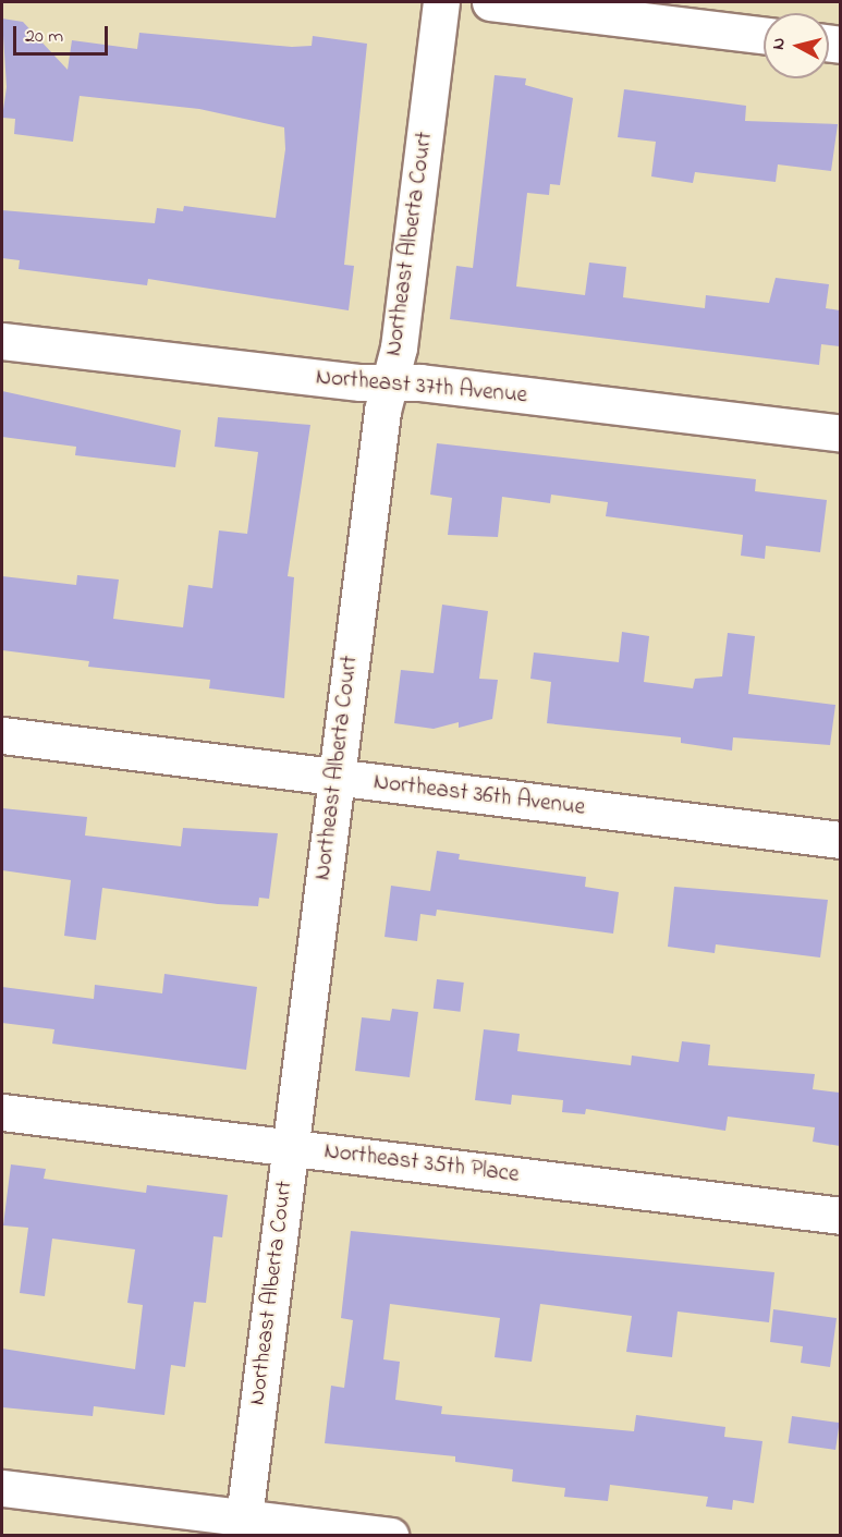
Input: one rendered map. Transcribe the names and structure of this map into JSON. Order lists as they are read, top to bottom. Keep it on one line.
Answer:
{"streets":{"street":["Northeast Alberta Court","Northeast 37th Avenue","Northeast 36th Avenue","Northeast 35th Place"]},"crossings":[["Northeast Alberta Court","Northeast 37th Avenue"],["Northeast Alberta Court","Northeast 36th Avenue"],["Northeast Alberta Court","Northeast 35th Place"]],"scale_bar":"20 m","north":"left"}
